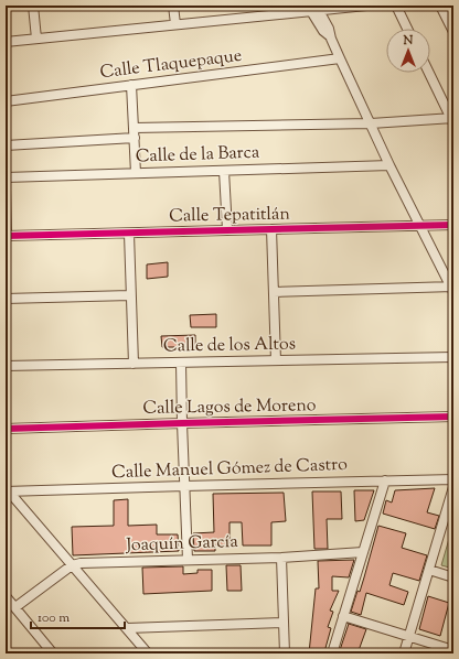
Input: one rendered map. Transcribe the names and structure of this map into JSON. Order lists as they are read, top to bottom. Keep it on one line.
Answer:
{"streets":{"street":["Calle Tlaquepaque","Calle de la Barca","Calle Tepatitlán","Calle de los Altos","Calle Lagos de Moreno","Calle Manuel Gómez de Castro","Joaquín García"]},"scale_bar":"100 m","north":"top"}
